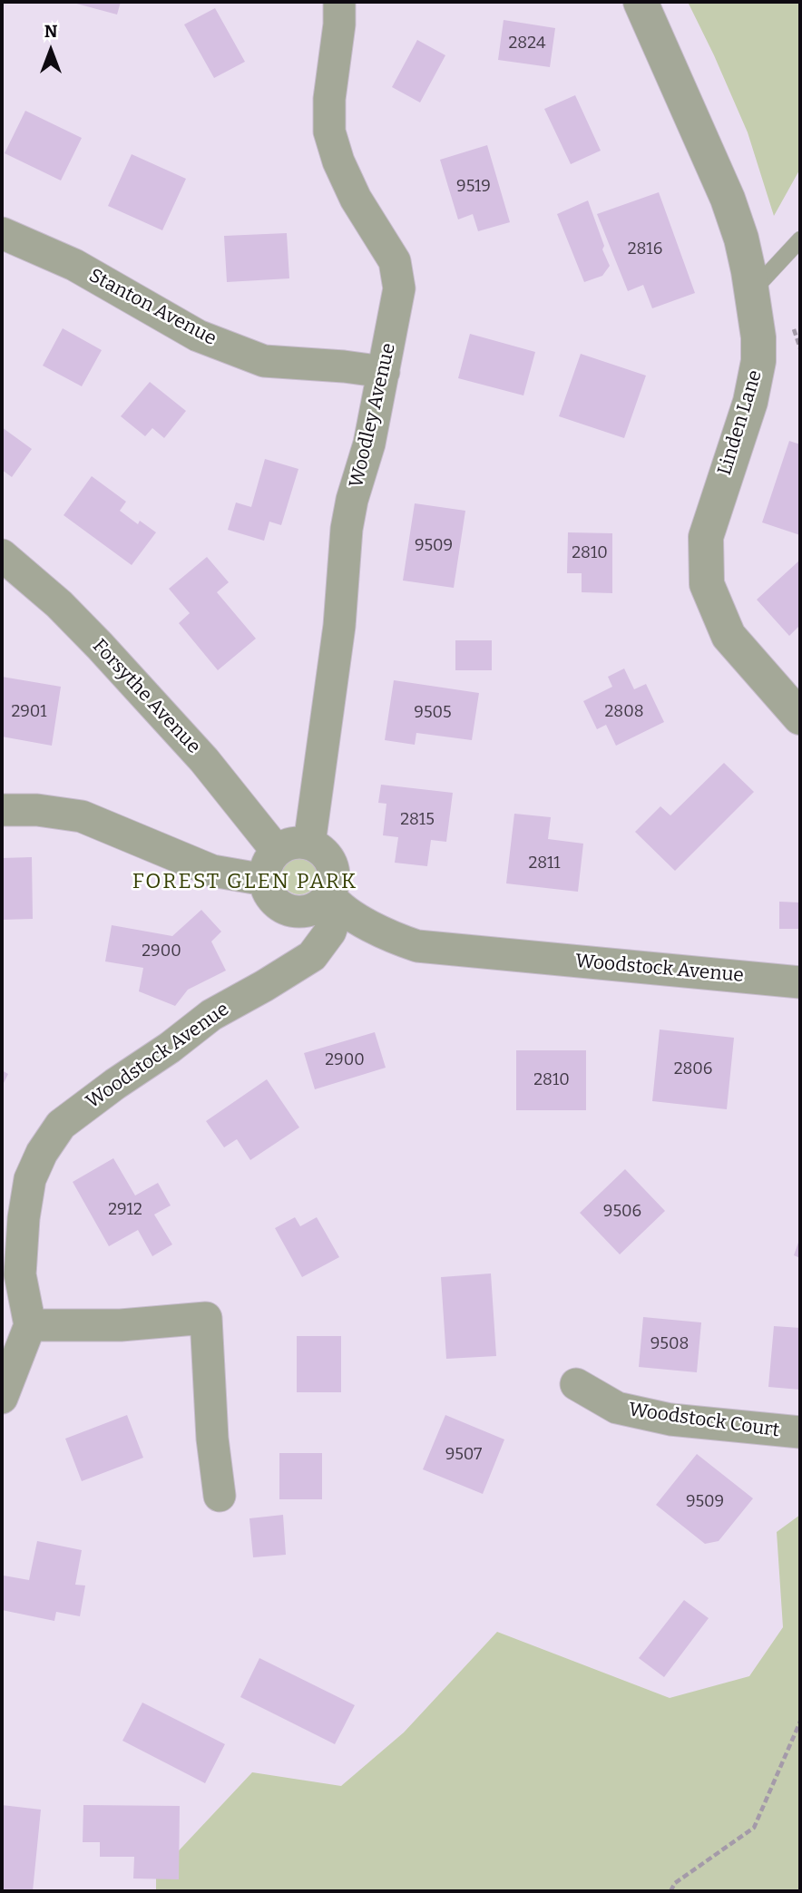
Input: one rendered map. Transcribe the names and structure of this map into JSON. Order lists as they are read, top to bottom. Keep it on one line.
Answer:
{"streets":{"street":["Stanton Avenue","Woodley Avenue","Linden Lane","Forsythe Avenue","Woodstock Avenue","Woodstock Court"]},"crossings":[["Stanton Avenue","Woodley Avenue"],["Woodley Avenue","Forsythe Avenue"],["Woodley Avenue","Woodstock Avenue"],["Forsythe Avenue","Woodstock Avenue"]],"districts":["FOREST GLEN PARK"],"house_numbers":["2824","9519","2816","9509","2810","2901","2808","9505","2815","2811","2900","2900","2806","2810","2912","9506","9508","9507","9509"],"north":"top"}
